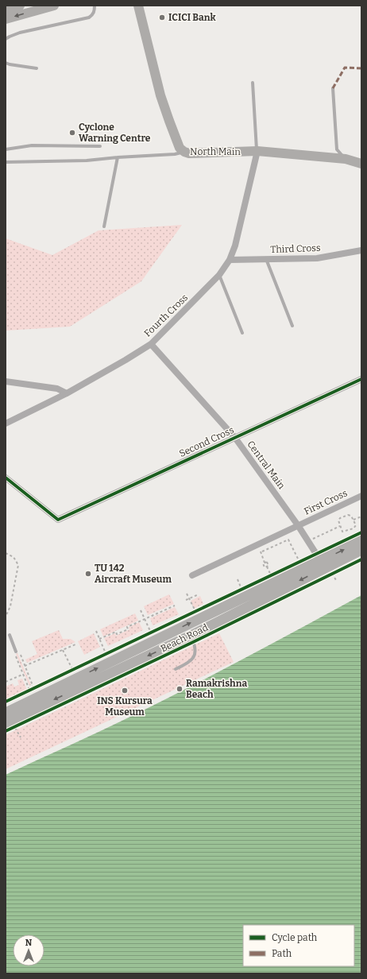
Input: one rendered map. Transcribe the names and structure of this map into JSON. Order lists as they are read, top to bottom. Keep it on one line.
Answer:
{"streets":{"main road":["Beach Road"],"street":["North Main","Third Cross","Fourth Cross","Second Cross","Central Main","First Cross"]},"crossings":[["North Main","Fourth Cross"],["Third Cross","Fourth Cross"],["Fourth Cross","Central Main"],["Second Cross","Central Main"],["Central Main","First Cross"],["Central Main","Beach Road"]],"places":["ICICI Bank","Cyclone Warning Centre","TU 142 Aircraft Museum","Ramakrishna Beach","INS Kursura Museum"],"legend":["Cycle path","Path"],"north":"top"}
